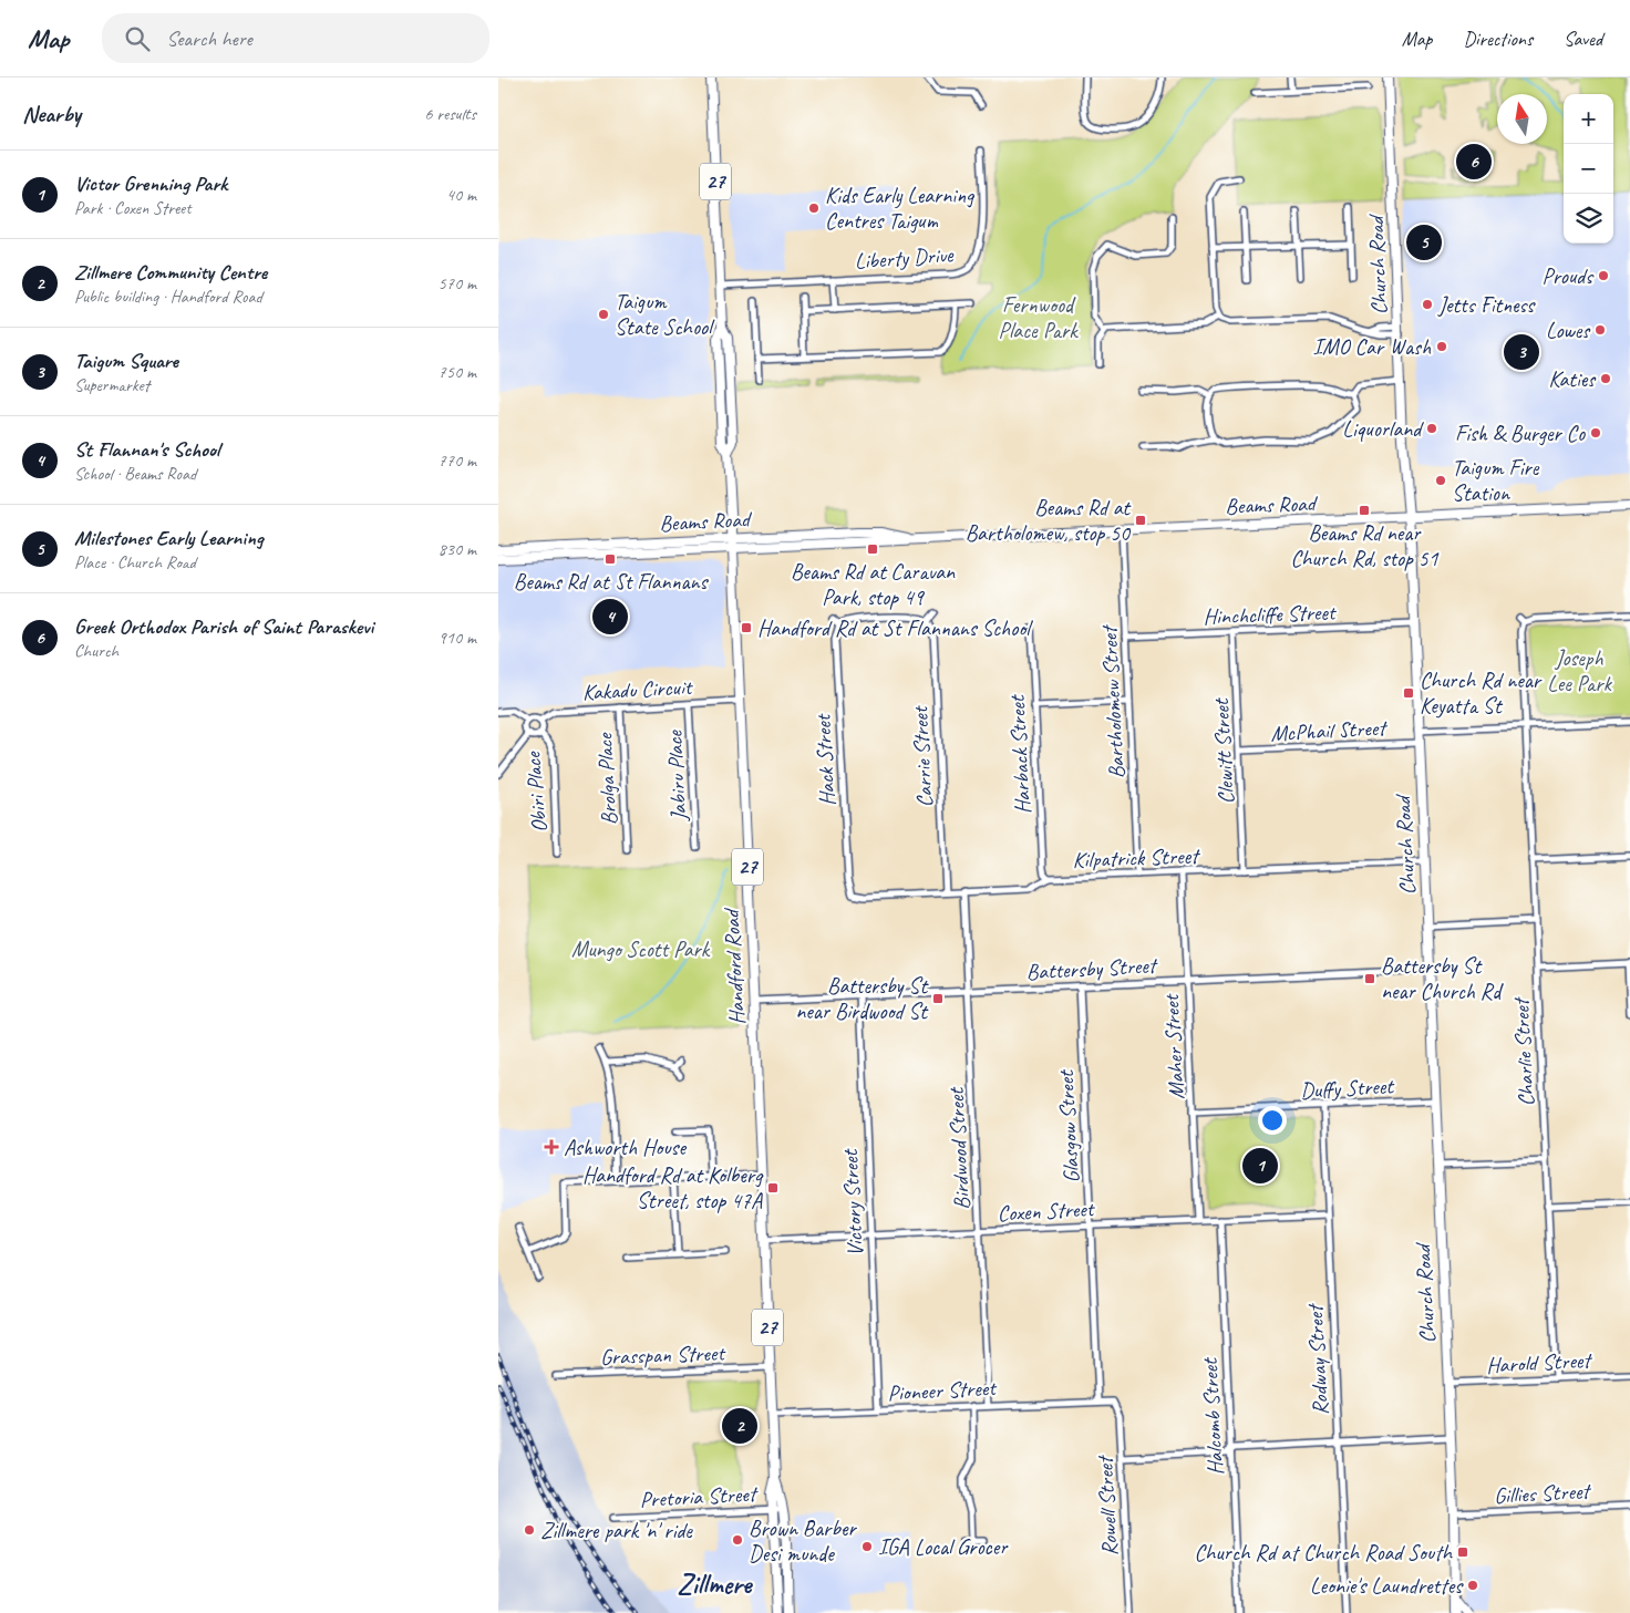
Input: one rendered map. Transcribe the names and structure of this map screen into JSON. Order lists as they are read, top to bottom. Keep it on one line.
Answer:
{"streets":{"main road":["27","Church Road","Beams Road","Handford Road"],"street":["Liberty Drive","Hinchcliffe Street","Kakadu Circuit","Bartholomew Street","McPhail Street","Clewitt Street","Harback Street","Carrie Street","Hack Street","Jabiru Place","Brolga Place","Obiri Place","Kilpatrick Street","Battersby Street","Maher Street","Charlie Street","Duffy Street","Glasgow Street","Birdwood Street","Victory Street","Coxen Street","Grasspan Street","Rodway Street","Harold Street","Pioneer Street","Halcomb Street","Gillies Street","Pretoria Street","Rowell Street"]},"crossings":[["Liberty Drive","Handford Road"],["Church Road","Beams Road"],["Church Road","Hinchcliffe Street"],["Church Road","McPhail Street"],["Church Road","Kilpatrick Street"],["Church Road","Battersby Street"],["Church Road","Duffy Street"],["Church Road","Harold Street"],["Church Road","Gillies Street"],["Beams Road","Bartholomew Street"],["Beams Road","Handford Road"],["Hinchcliffe Street","Bartholomew Street"],["Hinchcliffe Street","Clewitt Street"],["Kakadu Circuit","Jabiru Place"],["Kakadu Circuit","Brolga Place"],["Kakadu Circuit","Obiri Place"],["Kakadu Circuit","Handford Road"],["Bartholomew Street","Kilpatrick Street"],["McPhail Street","Clewitt Street"],["Clewitt Street","Kilpatrick Street"],["Harback Street","Kilpatrick Street"],["Carrie Street","Kilpatrick Street"],["Hack Street","Kilpatrick Street"],["Kilpatrick Street","Maher Street"],["Kilpatrick Street","Birdwood Street"],["Handford Road","Battersby Street"],["Handford Road","Coxen Street"],["Handford Road","Grasspan Street"],["Handford Road","Pioneer Street"],["Handford Road","Pretoria Street"],["Battersby Street","Maher Street"],["Battersby Street","Glasgow Street"],["Battersby Street","Birdwood Street"],["Battersby Street","Victory Street"],["Maher Street","Duffy Street"],["Maher Street","Coxen Street"],["Charlie Street","Harold Street"],["Duffy Street","Rodway Street"],["Glasgow Street","Coxen Street"],["Glasgow Street","Pioneer Street"],["Birdwood Street","Coxen Street"],["Birdwood Street","Pioneer Street"],["Victory Street","Coxen Street"],["Victory Street","Pioneer Street"],["Coxen Street","Rodway Street"],["Coxen Street","Halcomb Street"],["Pioneer Street","Rowell Street"]],"districts":["Zillmere"],"parks":["Fernwood Place Park","Joseph Lee Park","Mungo Scott Park"],"places":{"other":["Kids Early Learning Centres Taigum","Prouds","Jetts Fitness","Taigum State School","Lowes","IMO Car Wash","Katies","Liquorland","Fish & Burger Co","Taigum Fire Station","Zillmere park 'n' ride","Brown Barber Desi munde","IGA Local Grocer","Leonie's Laundrettes"],"transit":["Beams Rd near Church Rd, stop 51","Beams Rd at Bartholomew, stop 50","Beams Rd at Caravan Park, stop 49","Beams Rd at St Flannans","Handford Rd at St Flannans School","Church Rd near Keyatta St","Battersby St near Church Rd","Battersby St near Birdwood St","Handford Rd at Kolberg Street, stop 47A","Church Rd at Church Road South"],"health":["Ashworth House"]},"north":"top","page":{"header":"Map","search":"Search here","nav":["Map","Directions","Saved"],"heading":["Nearby","6 results"],"map_buttons":["+","−"],"pins":["6","5","3","4","1","2"],"list":[{"mark":"1","name":"Victor Grenning Park","note":"Park · Coxen Street","value":"40 m"},{"mark":"2","name":"Zillmere Community Centre","note":"Public building · Handford Road","value":"570 m"},{"mark":"3","name":"Taigum Square","note":"Supermarket","value":"750 m"},{"mark":"4","name":"St Flannan's School","note":"School · Beams Road","value":"770 m"},{"mark":"5","name":"Milestones Early Learning","note":"Place · Church Road","value":"830 m"},{"mark":"6","name":"Greek Orthodox Parish of Saint Paraskevi","note":"Church","value":"910 m"}]}}
